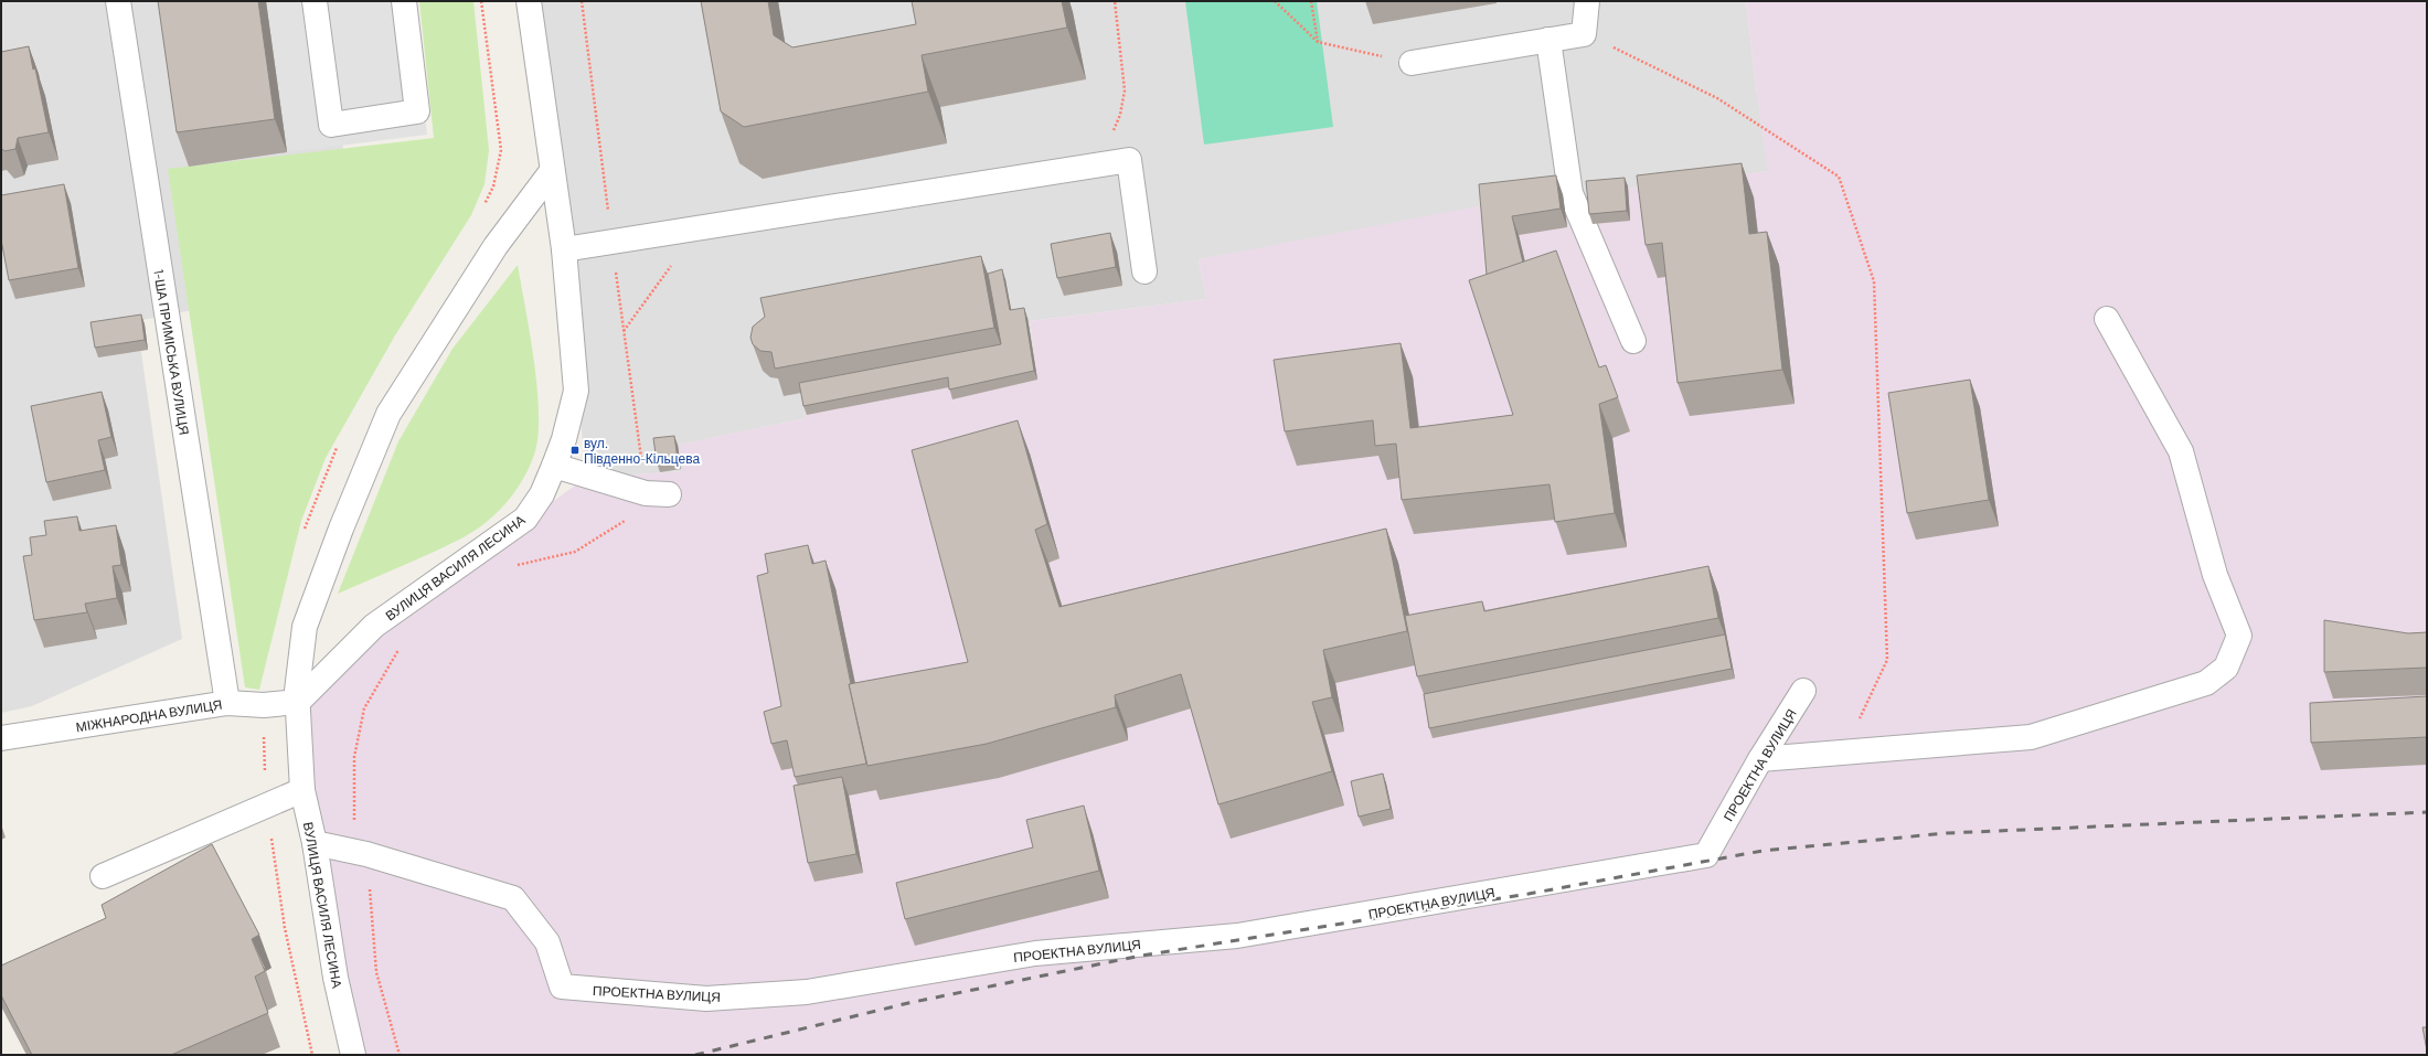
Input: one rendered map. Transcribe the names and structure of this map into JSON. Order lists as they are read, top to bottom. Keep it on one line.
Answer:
{"streets":{"street":["1-ША ПРИМІСЬКА ВУЛИЦЯ","ВУЛИЦЯ ВАСИЛЯ ЛЕСИНА","МІЖНАРОДНА ВУЛИЦЯ","ПРОЕКТНА ВУЛИЦЯ"]},"crossings":[["1-ША ПРИМІСЬКА ВУЛИЦЯ","МІЖНАРОДНА ВУЛИЦЯ"],["ВУЛИЦЯ ВАСИЛЯ ЛЕСИНА","МІЖНАРОДНА ВУЛИЦЯ"],["ВУЛИЦЯ ВАСИЛЯ ЛЕСИНА","ПРОЕКТНА ВУЛИЦЯ"]],"places":{"transit":["вул. Південно-Кільцева"]}}
